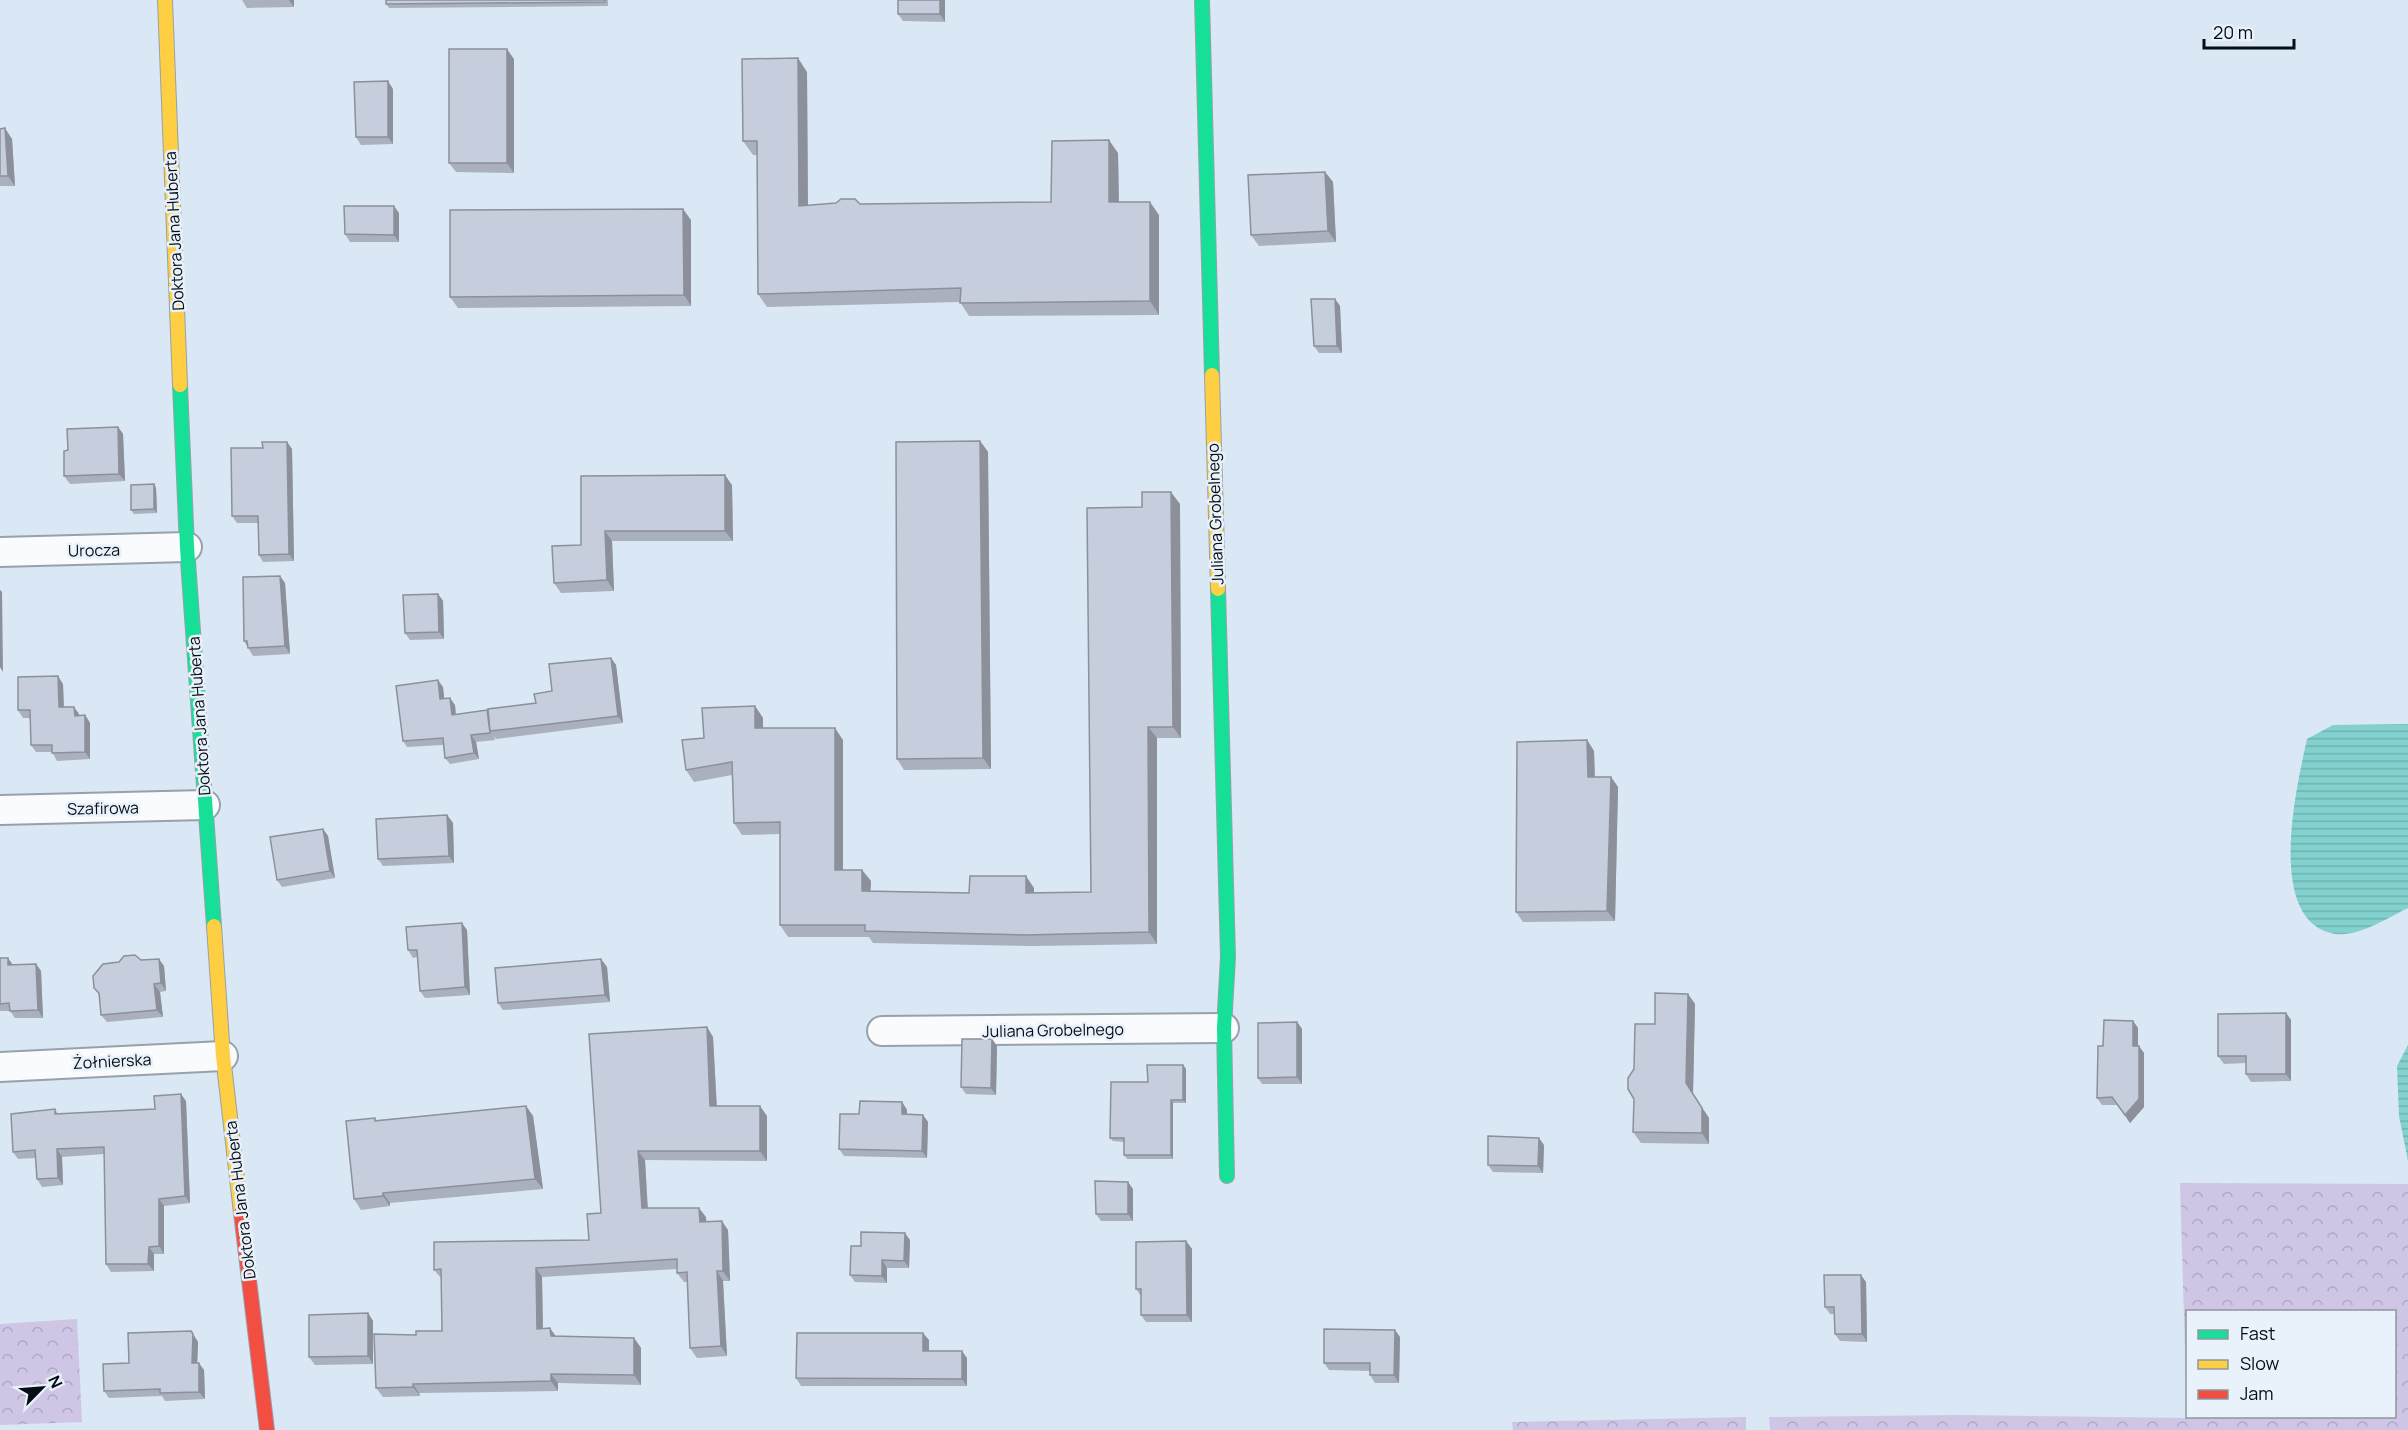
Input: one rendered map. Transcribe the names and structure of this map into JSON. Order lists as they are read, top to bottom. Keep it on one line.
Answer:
{"streets":{"street":["Doktora Jana Huberta","Juliana Grobelnego","Urocza","Szafirowa","Żołnierska"]},"crossings":[["Doktora Jana Huberta","Urocza"],["Doktora Jana Huberta","Szafirowa"],["Doktora Jana Huberta","Żołnierska"]],"legend":["Fast","Slow","Jam"],"scale_bar":"20 m","north":"top right"}
